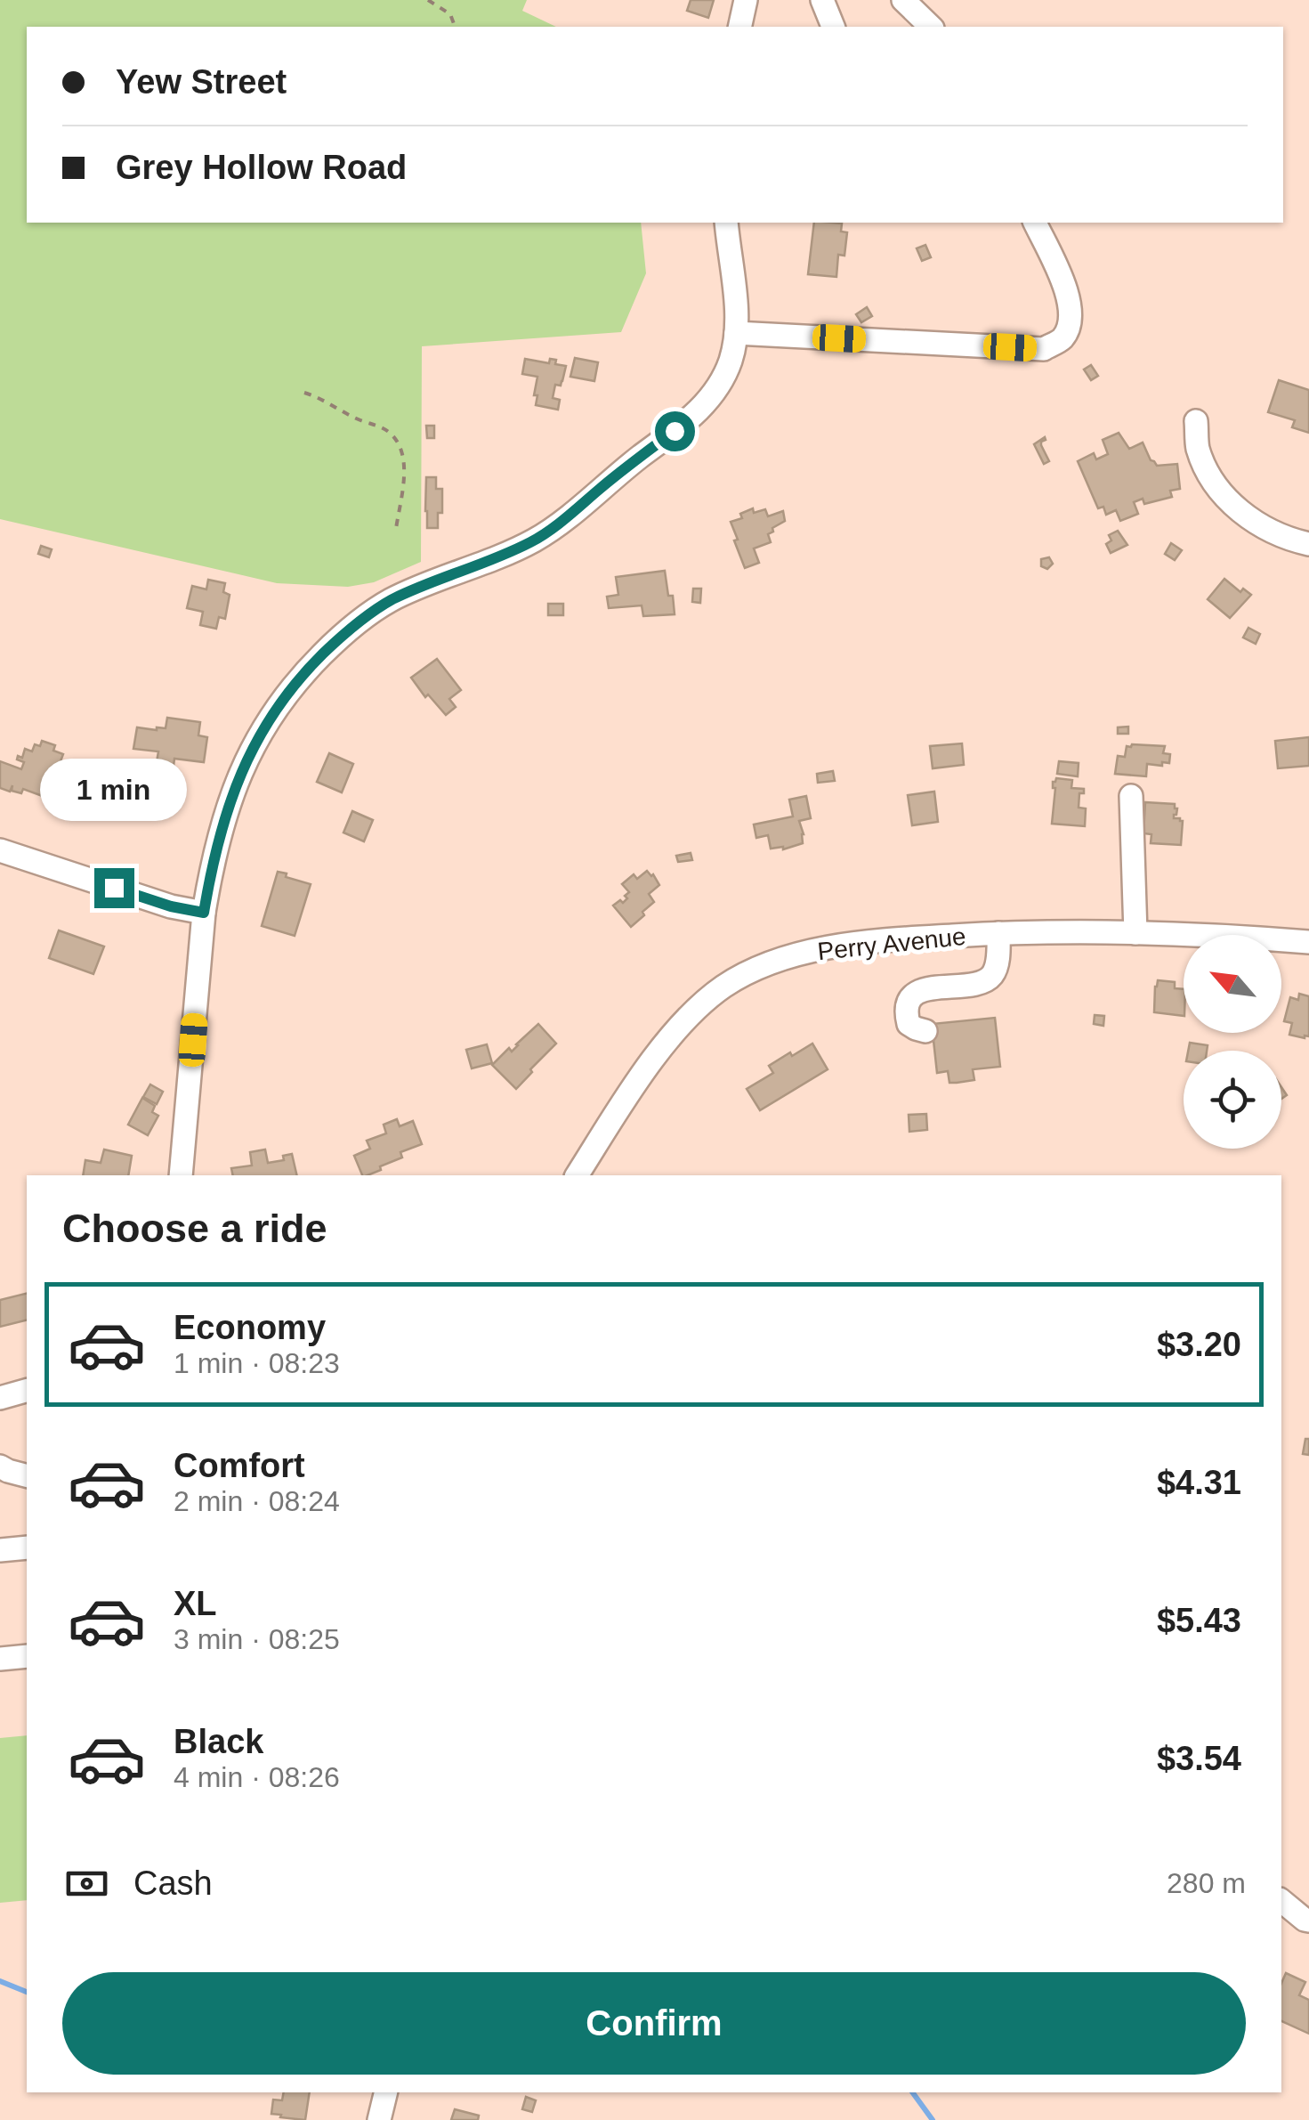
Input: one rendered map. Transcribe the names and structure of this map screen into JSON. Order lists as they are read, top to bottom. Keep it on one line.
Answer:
{"streets":{"street":["Perry Avenue"]},"north":"top left","page":{"banner":["Yew Street","Grey Hollow Road"],"bubble":"1 min","heading":"Choose a ride","list":[{"name":"Economy","note":"1 min · 08:23","value":"$3.20"},{"name":"Comfort","note":"2 min · 08:24","value":"$4.31"},{"name":"XL","note":"3 min · 08:25","value":"$5.43"},{"name":"Black","note":"4 min · 08:26","value":"$3.54"}],"pay":["Cash","280 m"],"buttons":"Confirm"}}
